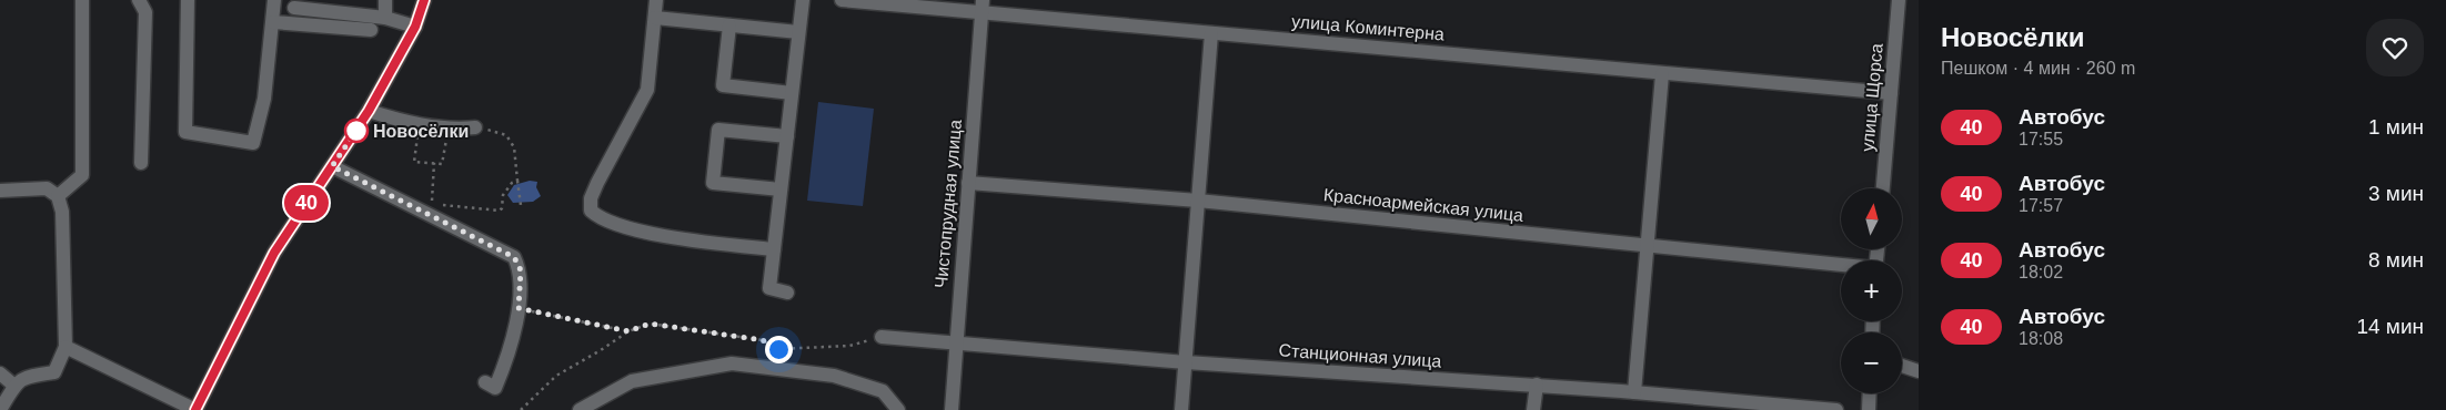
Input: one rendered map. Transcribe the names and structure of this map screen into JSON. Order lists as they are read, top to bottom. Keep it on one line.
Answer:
{"streets":{"street":["улица Коминтерна","улица Щорса","Чистопрудная улица","Красноармейская улица","Станционная улица"]},"crossings":[["улица Коминтерна","улица Щорса"],["улица Коминтерна","Чистопрудная улица"],["Чистопрудная улица","Красноармейская улица"],["Чистопрудная улица","Станционная улица"]],"places":["Новосёлки"],"lines":["bus line 40"],"north":"top","page":{"on_map":"40","heading":["Новосёлки","Пешком · 4 мин · 260 m"],"list":[{"mark":"40","name":"Автобус","note":"17:55","value":"1 мин"},{"mark":"40","name":"Автобус","note":"17:57","value":"3 мин"},{"mark":"40","name":"Автобус","note":"18:02","value":"8 мин"},{"mark":"40","name":"Автобус","note":"18:08","value":"14 мин"}],"map_buttons":["+","−"]}}
